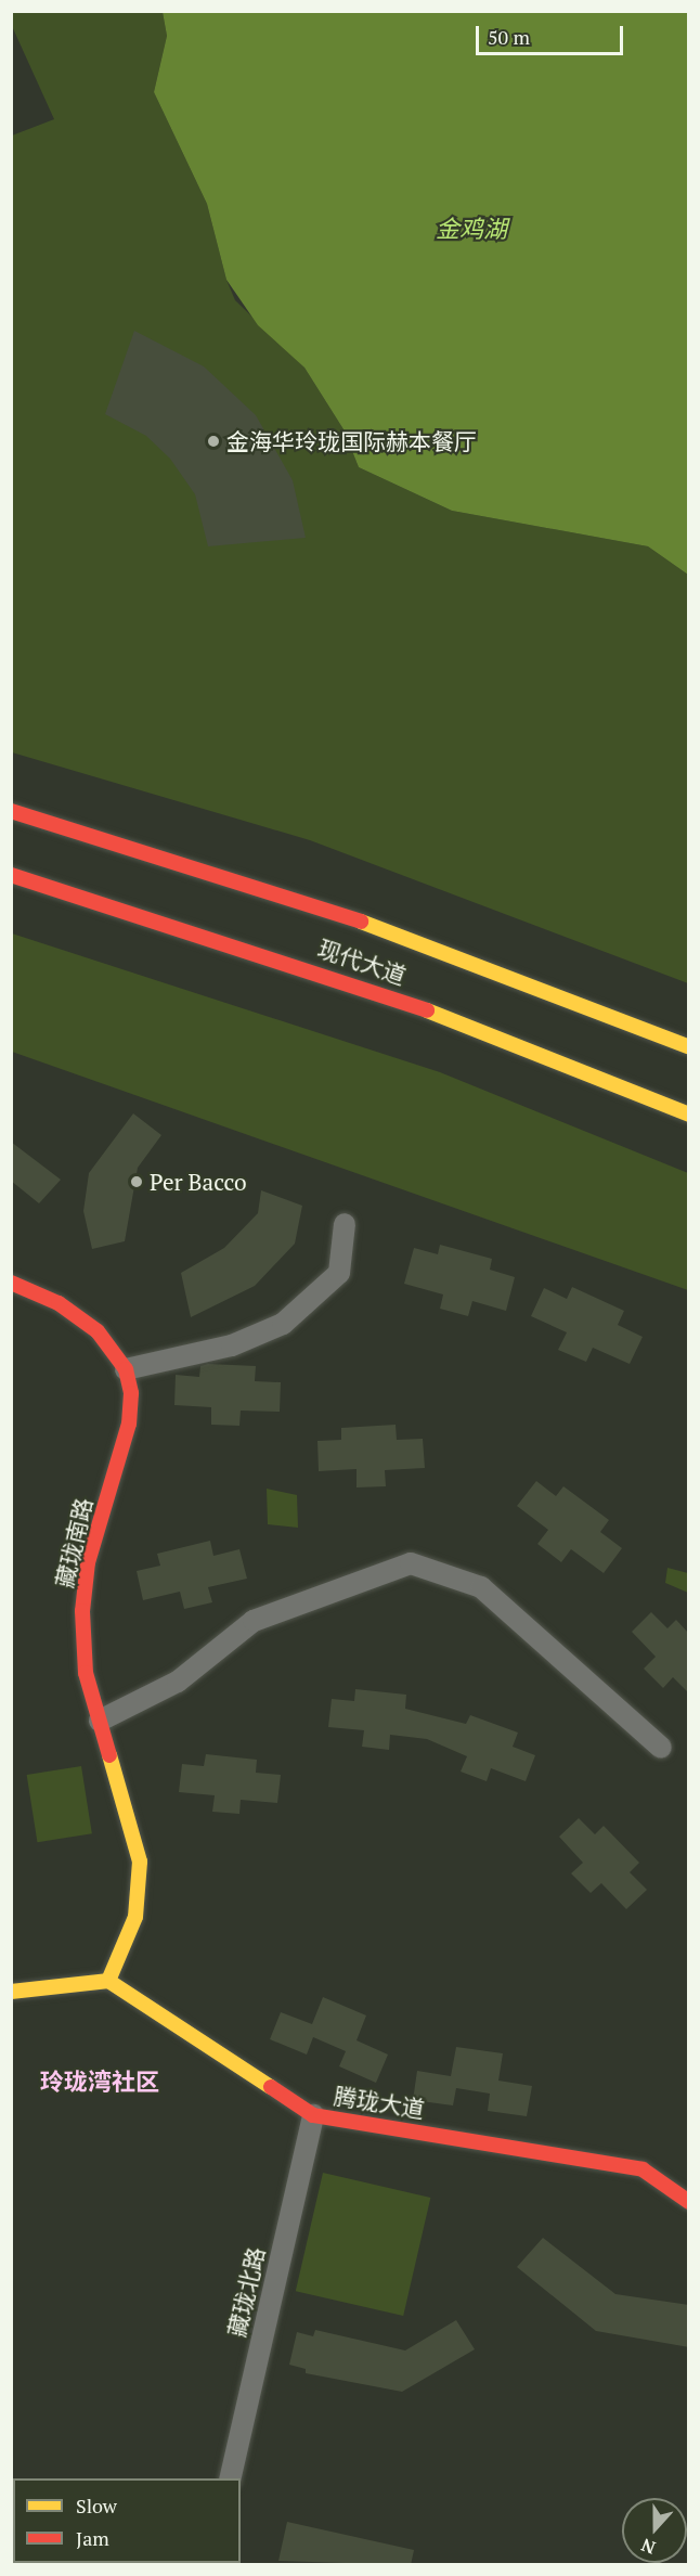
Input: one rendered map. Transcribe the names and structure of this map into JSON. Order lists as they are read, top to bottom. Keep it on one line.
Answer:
{"streets":{"street":["现代大道","藏珑南路","腾珑大道","藏珑北路"]},"crossings":[["藏珑南路","腾珑大道"],["腾珑大道","藏珑北路"]],"districts":["玲珑湾社区"],"water":["金鸡湖"],"places":["金海华玲珑国际赫本餐厅","Per Bacco"],"legend":["Slow","Jam"],"scale_bar":"50 m","north":"bottom"}
